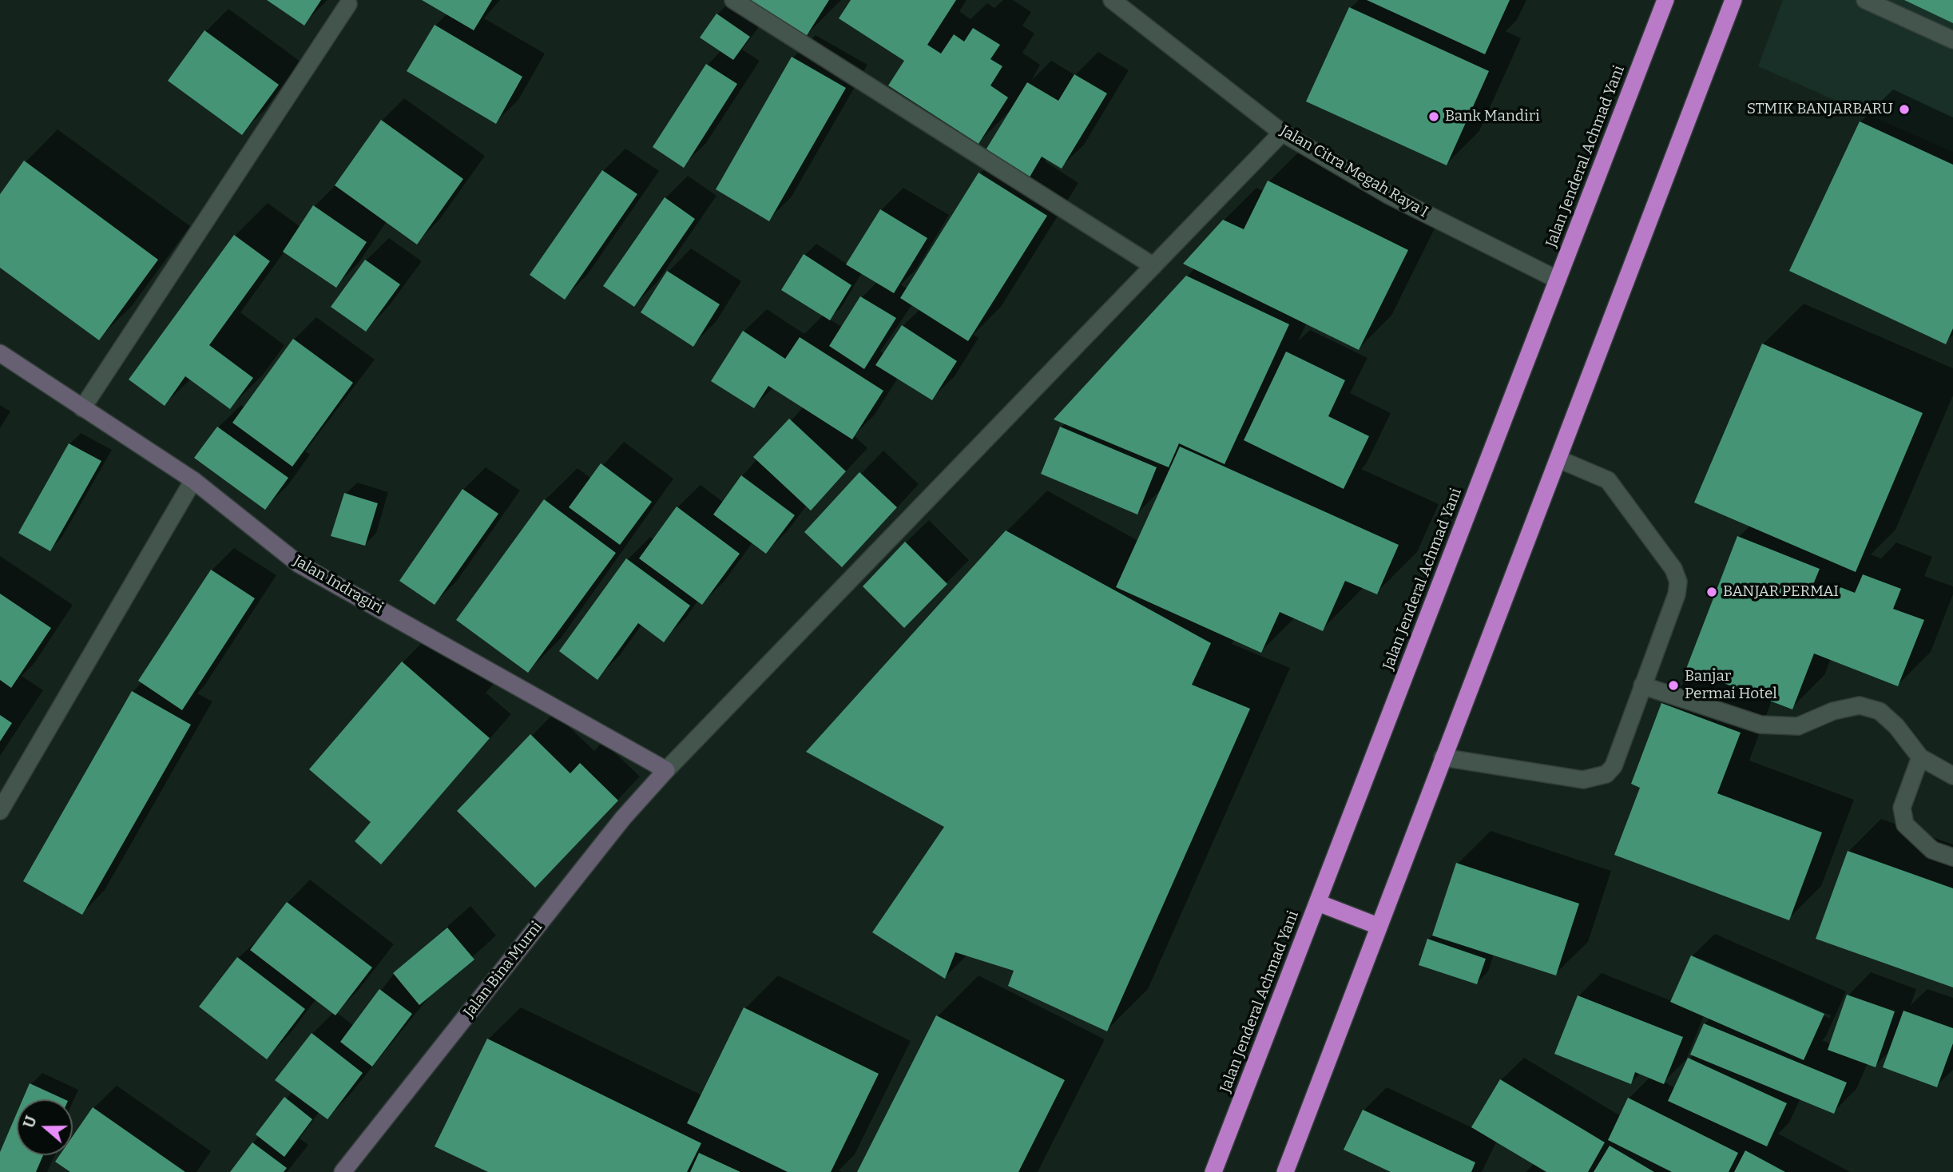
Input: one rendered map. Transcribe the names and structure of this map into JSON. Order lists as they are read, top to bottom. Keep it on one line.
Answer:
{"streets":{"highway":["Jalan Jenderal Achmad Yani"],"street":["Jalan Citra Megah Raya I","Jalan Indragiri","Jalan Bina Murni"]},"crossings":[["Jalan Jenderal Achmad Yani","Jalan Citra Megah Raya I"],["Jalan Indragiri","Jalan Bina Murni"]],"places":["STMIK BANJARBARU","Bank Mandiri","BANJAR PERMAI","Banjar Permai Hotel"],"north":"left"}
